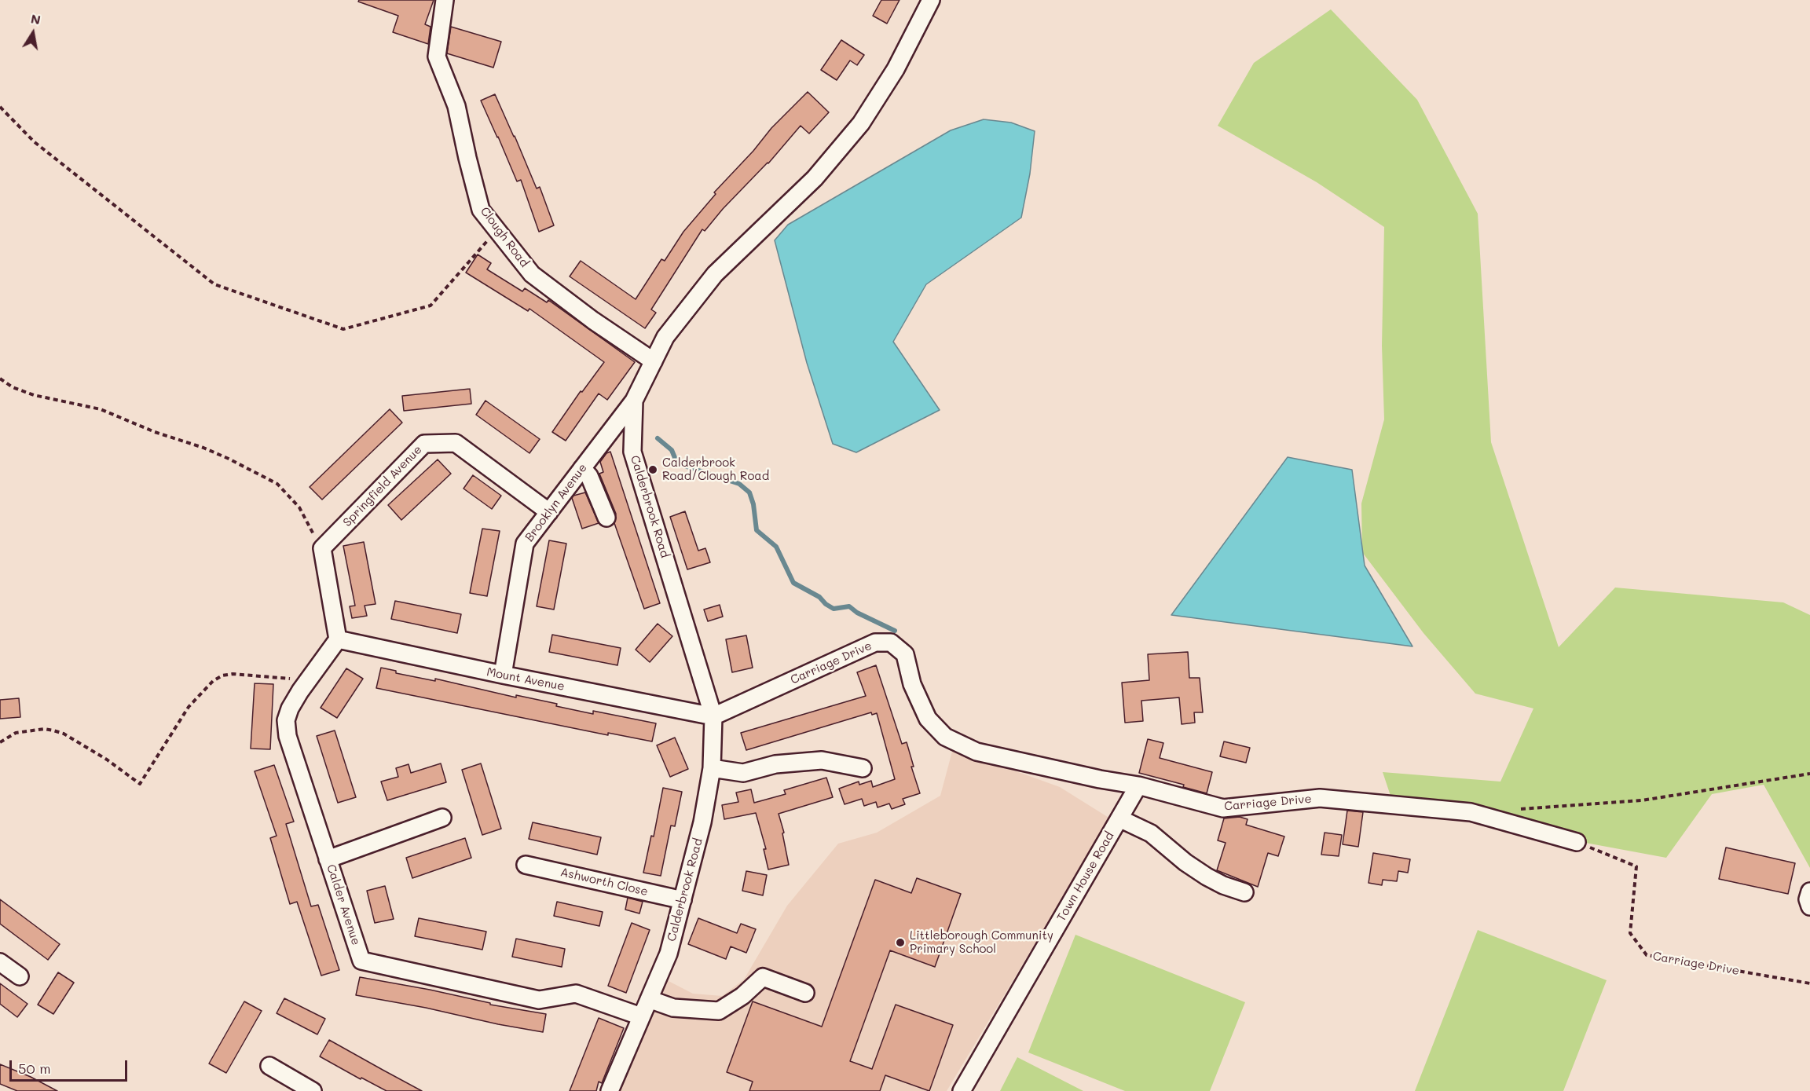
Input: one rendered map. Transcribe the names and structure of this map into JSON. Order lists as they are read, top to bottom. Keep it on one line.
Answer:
{"streets":{"street":["Clough Road","Springfield Avenue","Brooklyn Avenue","Calderbrook Road","Carriage Drive","Mount Avenue","Town House Road","Ashworth Close","Calder Avenue"]},"crossings":[["Clough Road","Calderbrook Road"],["Springfield Avenue","Brooklyn Avenue"],["Brooklyn Avenue","Calderbrook Road"],["Brooklyn Avenue","Mount Avenue"],["Calderbrook Road","Carriage Drive"],["Calderbrook Road","Mount Avenue"],["Calderbrook Road","Ashworth Close"],["Calderbrook Road","Calder Avenue"],["Carriage Drive","Mount Avenue"],["Carriage Drive","Town House Road"],["Mount Avenue","Calder Avenue"]],"places":["Calderbrook Road/Clough Road","Littleborough Community Primary School"],"scale_bar":"50 m","north":"top"}
